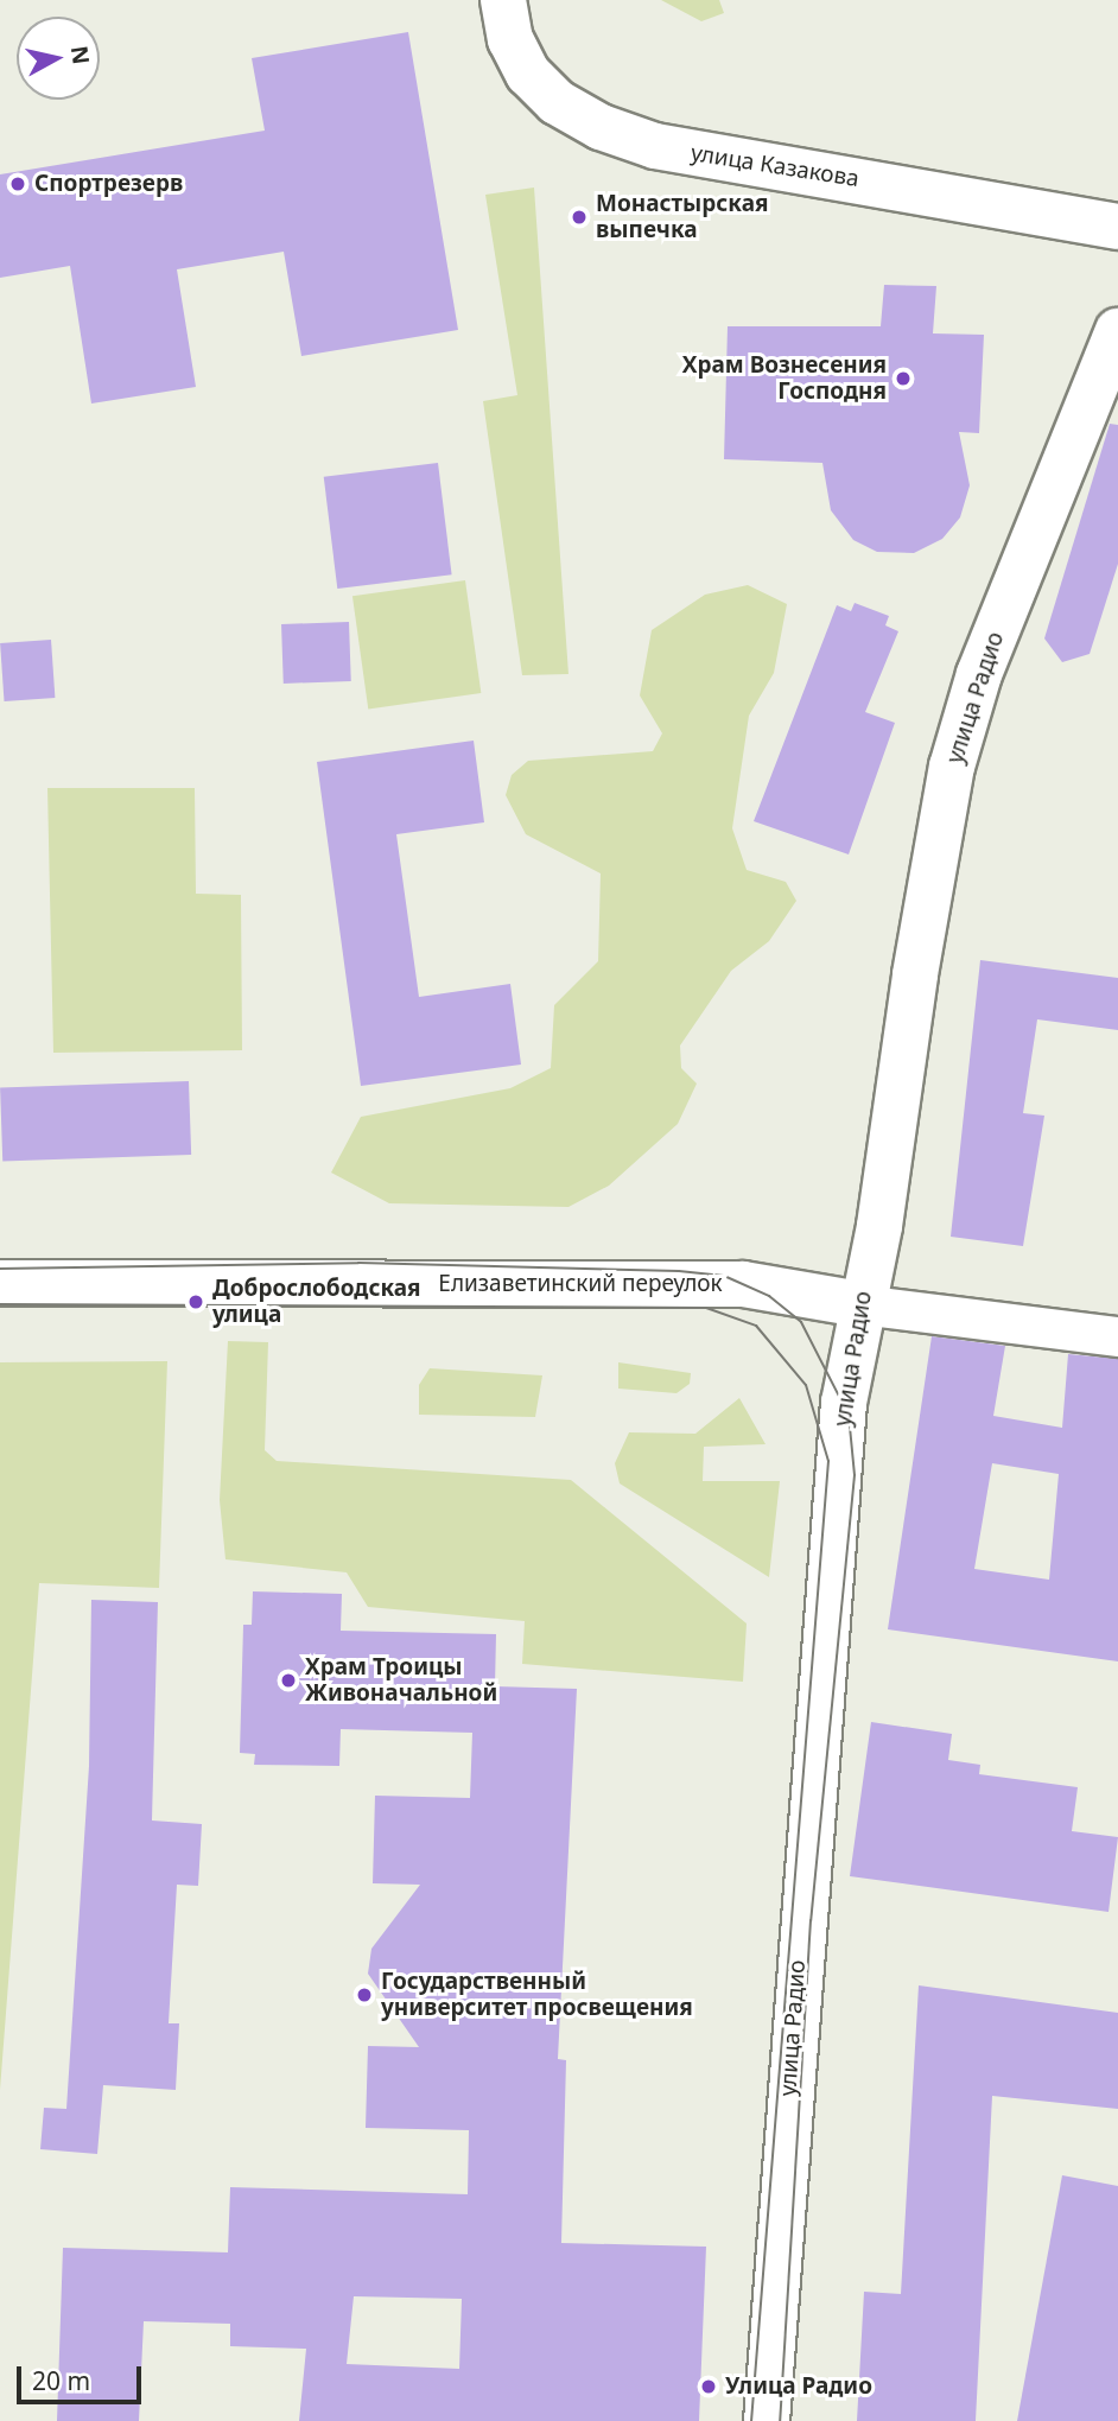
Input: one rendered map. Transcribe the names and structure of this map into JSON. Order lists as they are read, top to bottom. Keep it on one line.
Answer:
{"streets":{"street":["улица Казакова","улица Радио","Елизаветинский переулок"]},"crossings":[["улица Радио","Елизаветинский переулок"]],"places":["Спортрезерв","Монастырская выпечка","Храм Вознесения Господня","Доброслободская улица","Храм Троицы Живоначальной","Государственный университет просвещения","Улица Радио"],"scale_bar":"20 m","north":"right"}
